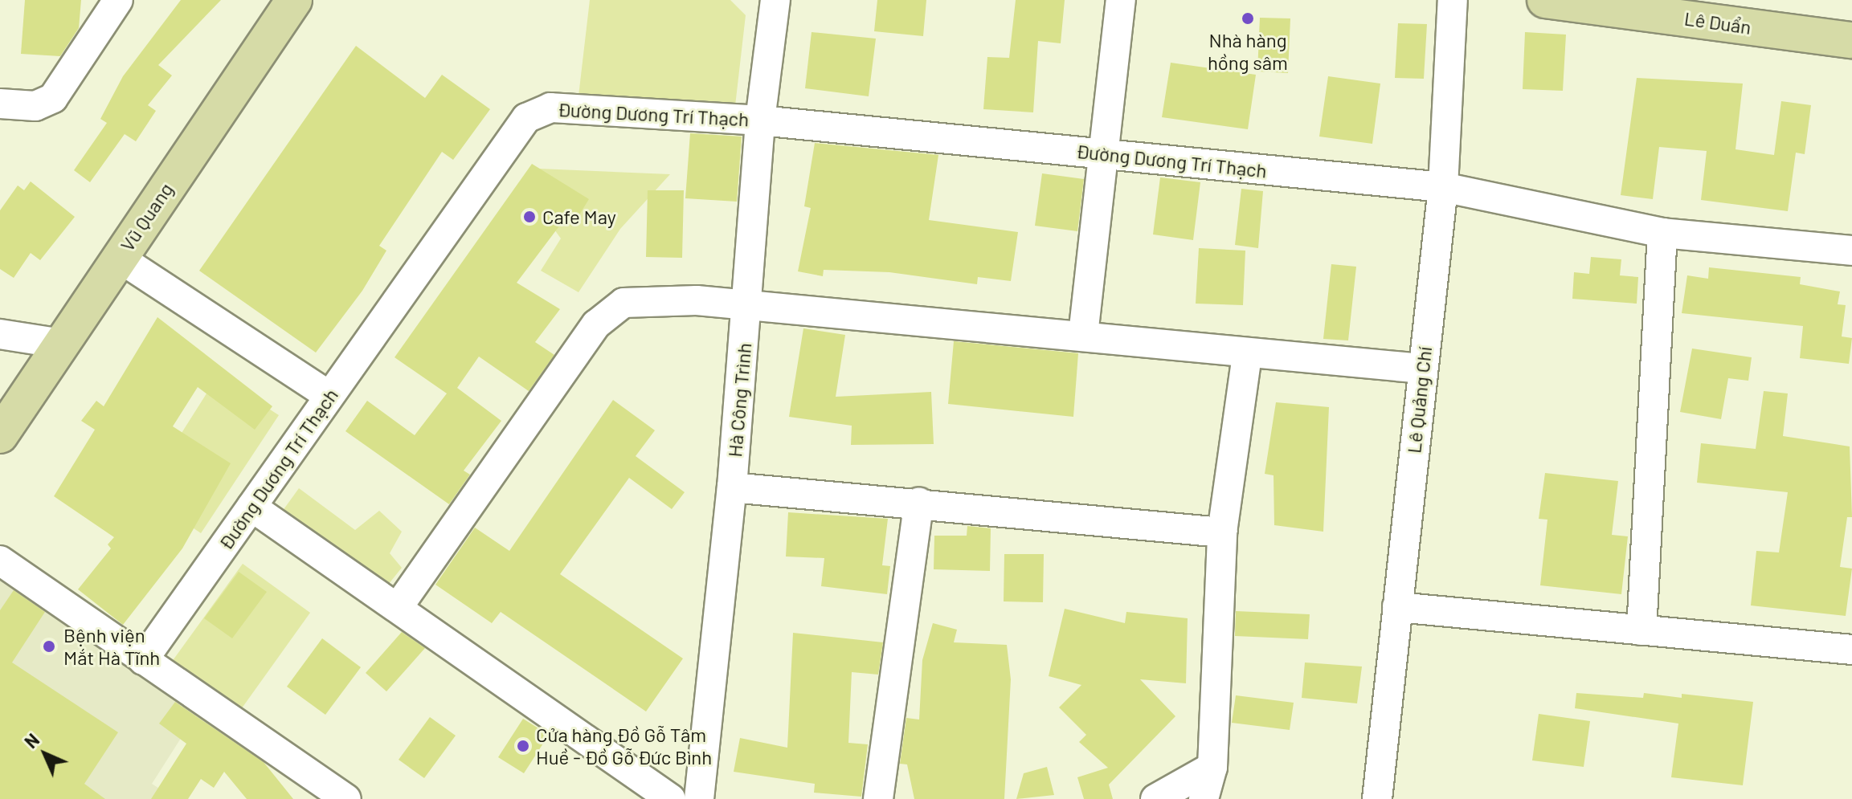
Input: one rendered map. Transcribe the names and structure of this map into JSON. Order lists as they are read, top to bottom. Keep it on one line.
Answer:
{"streets":{"main road":["Lê Duẩn","Vũ Quang"],"street":["Đường Dương Trí Thạch","Hà Công Trình","Lê Quảng Chí"]},"crossings":[["Đường Dương Trí Thạch","Hà Công Trình"],["Đường Dương Trí Thạch","Lê Quảng Chí"]],"places":["Nhà hàng hồng sâm","Cafe May","Bệnh viện Mắt Hà Tĩnh","Cửa hàng Đồ Gỗ Tâm Huề - Đồ Gỗ Đức Bình"],"north":"top left"}
